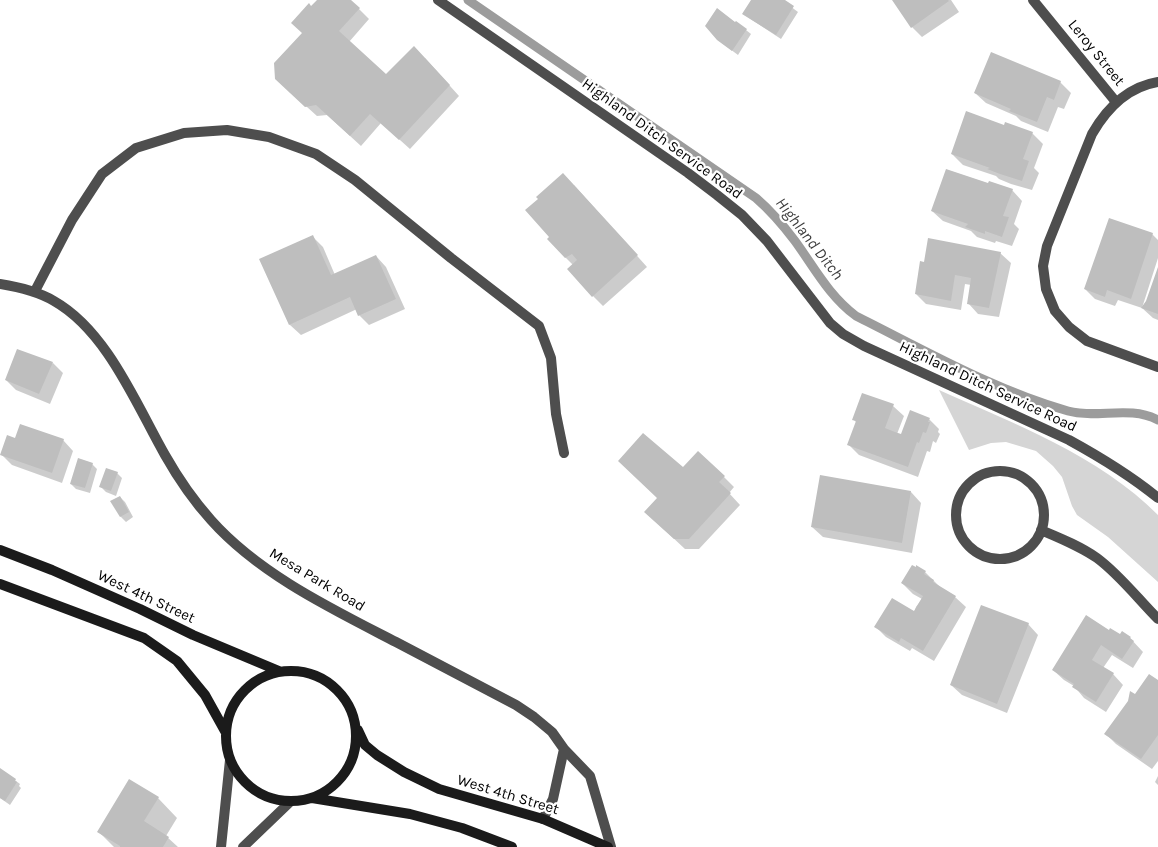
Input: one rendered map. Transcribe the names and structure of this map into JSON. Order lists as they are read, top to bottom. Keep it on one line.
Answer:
{"streets":{"main road":["West 4th Street"],"street":["Leroy Street","Highland Ditch Service Road","Mesa Park Road"]},"crossings":[["Mesa Park Road","West 4th Street"]],"water":["Highland Ditch"]}
